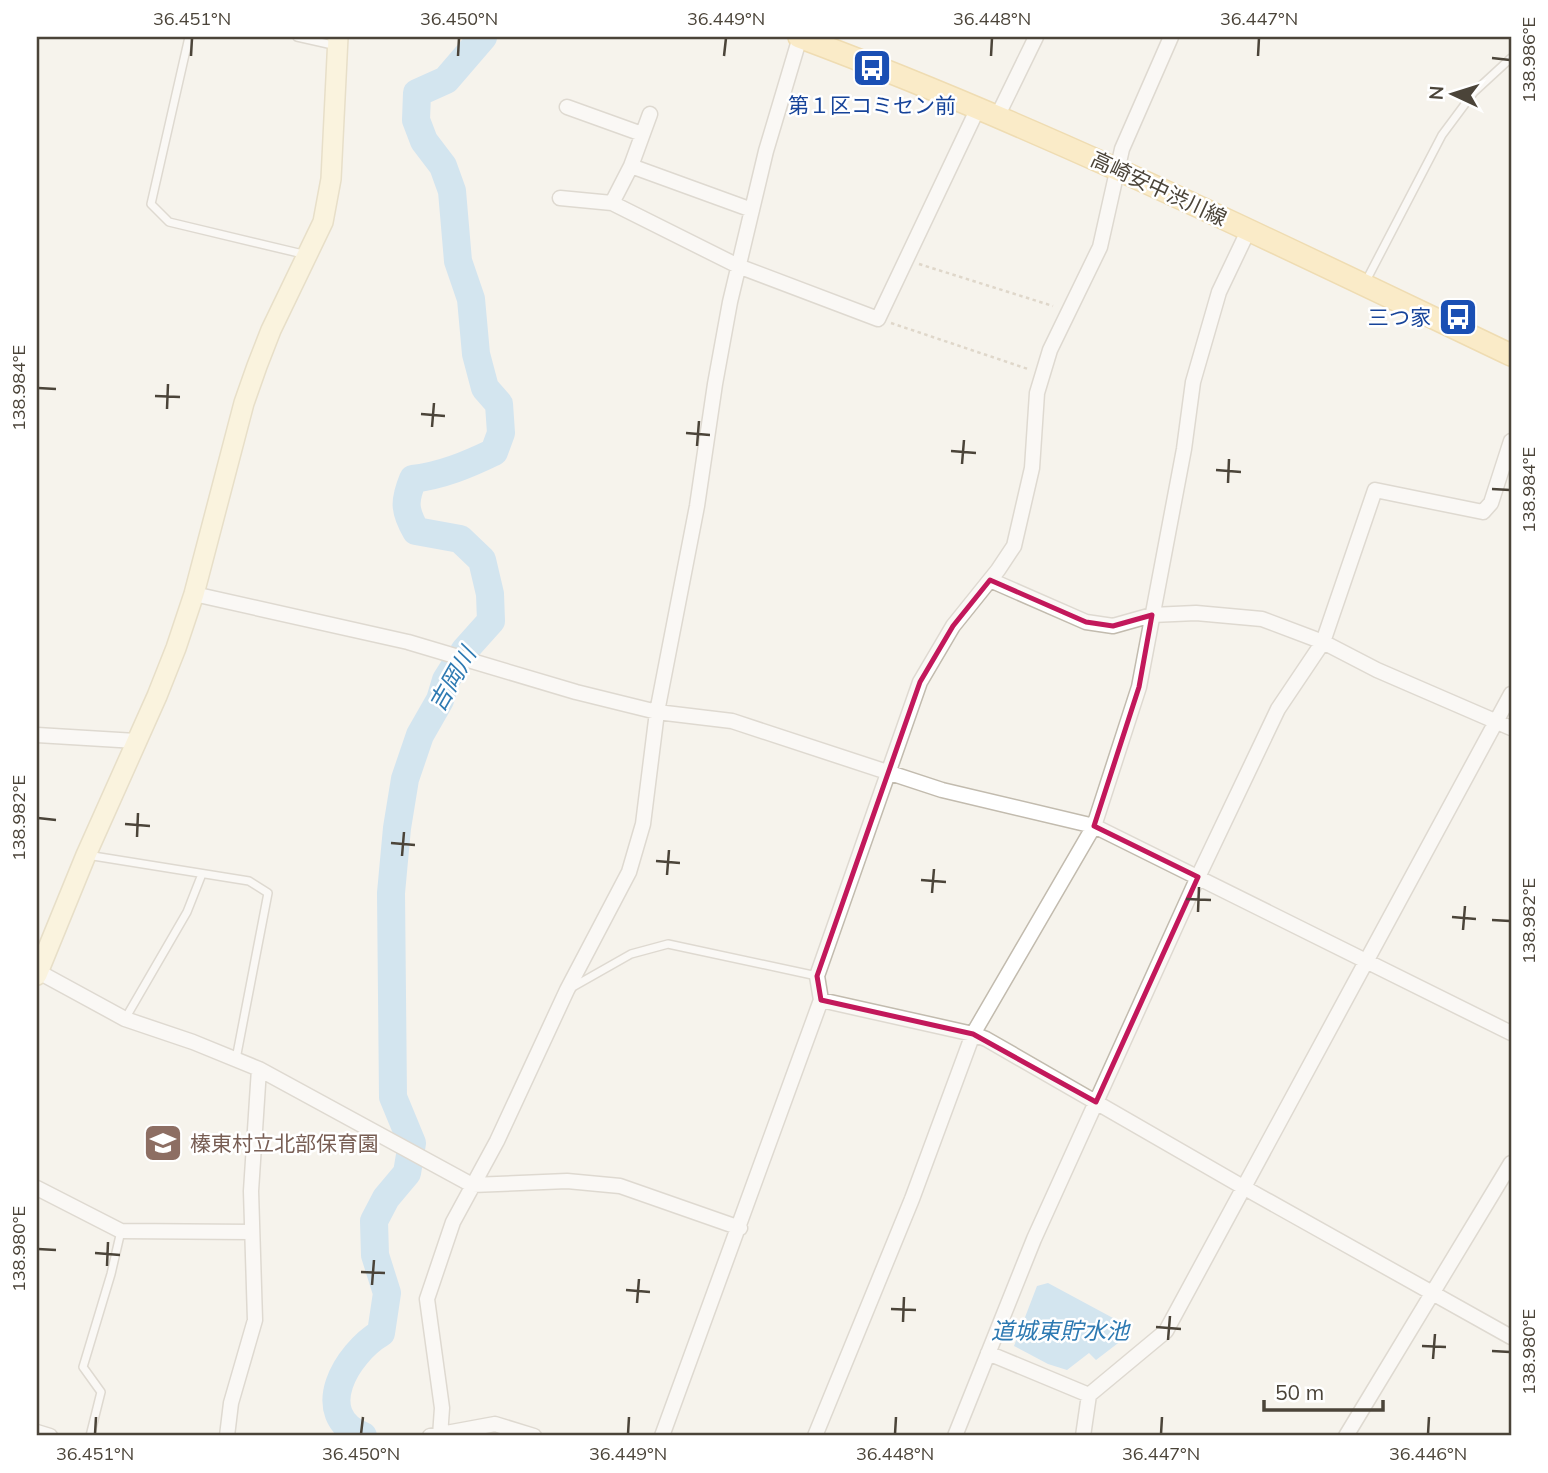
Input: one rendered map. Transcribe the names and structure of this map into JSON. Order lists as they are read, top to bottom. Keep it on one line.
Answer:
{"streets":{"main road":["高崎安中渋川線"]},"water":["吉岡川","道城東貯水池"],"places":{"bus stop":["第１区コミセン前","三つ家"],"school or university":["榛東村立北部保育園"]},"scale_bar":"50 m","north":"left","coordinates":["36.451°N","36.450°N","36.449°N","36.448°N","36.447°N","138.986°E","138.984°E","138.982°E","138.980°E","36.446°N"]}
